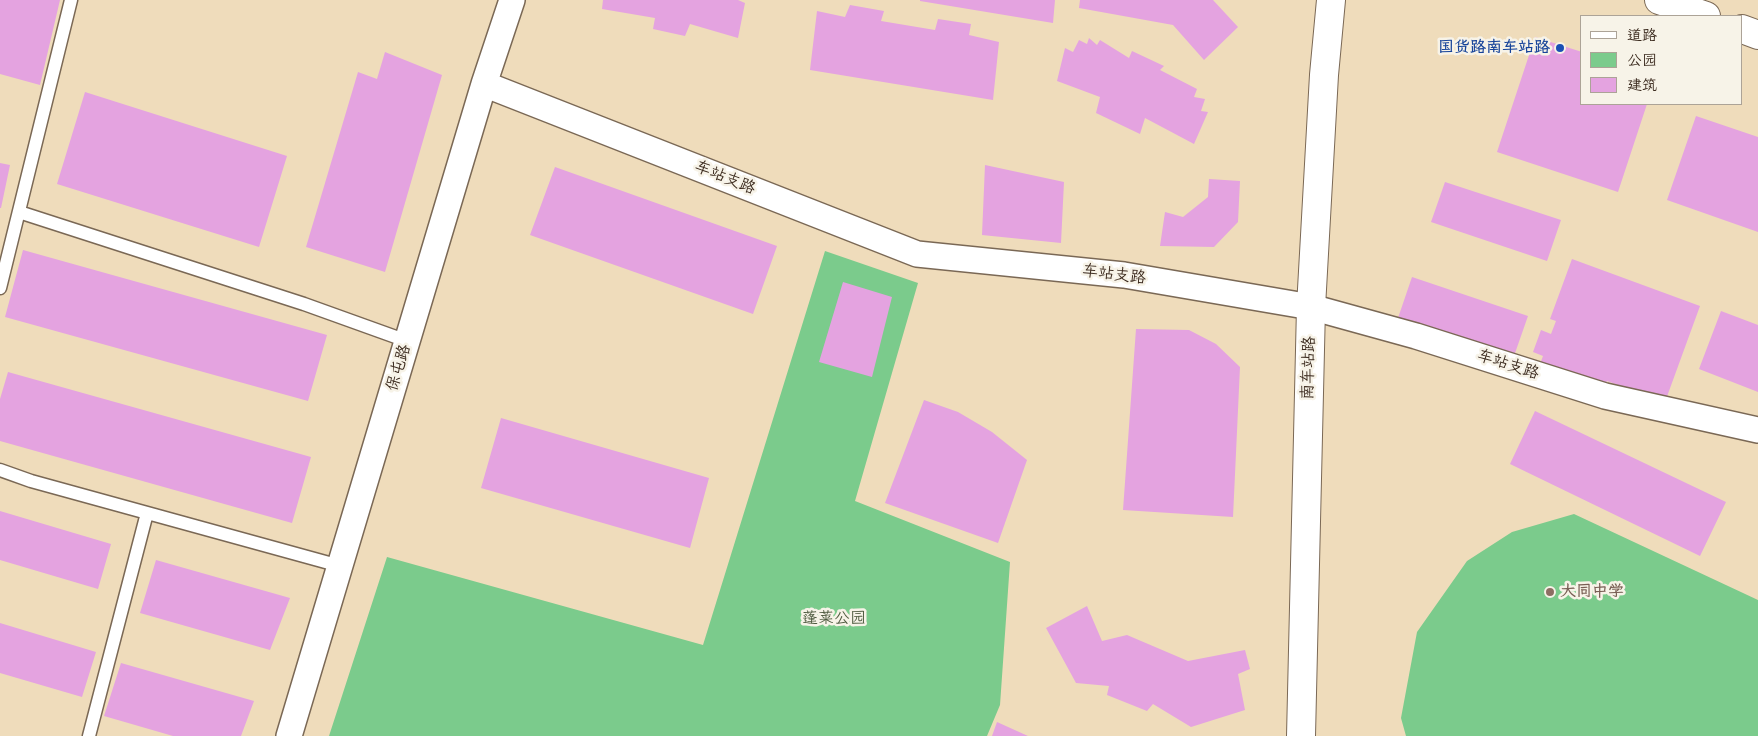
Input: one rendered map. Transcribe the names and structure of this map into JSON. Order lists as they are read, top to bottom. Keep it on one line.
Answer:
{"streets":{"street":["车站支路","保屯路","南车站路"]},"crossings":[["车站支路","保屯路"],["车站支路","南车站路"]],"parks":["蓬莱公园"],"places":["国货路南车站路","大同中学"],"legend":["道路","公园","建筑"]}
